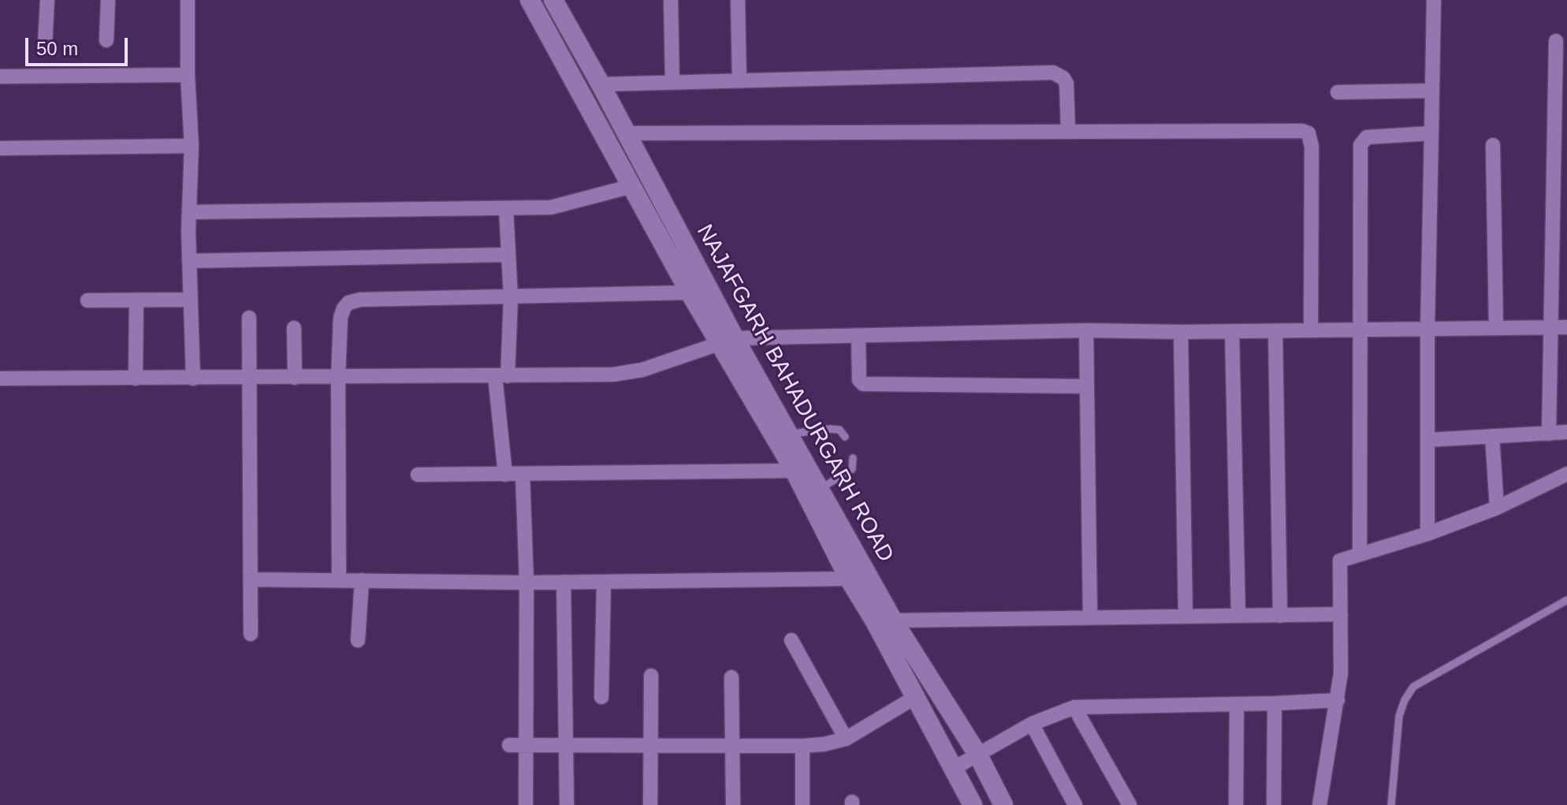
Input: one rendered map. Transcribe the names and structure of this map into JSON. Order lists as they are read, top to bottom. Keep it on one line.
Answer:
{"streets":{"main road":["NAJAFGARH BAHADURGARH ROAD"]},"scale_bar":"50 m"}
